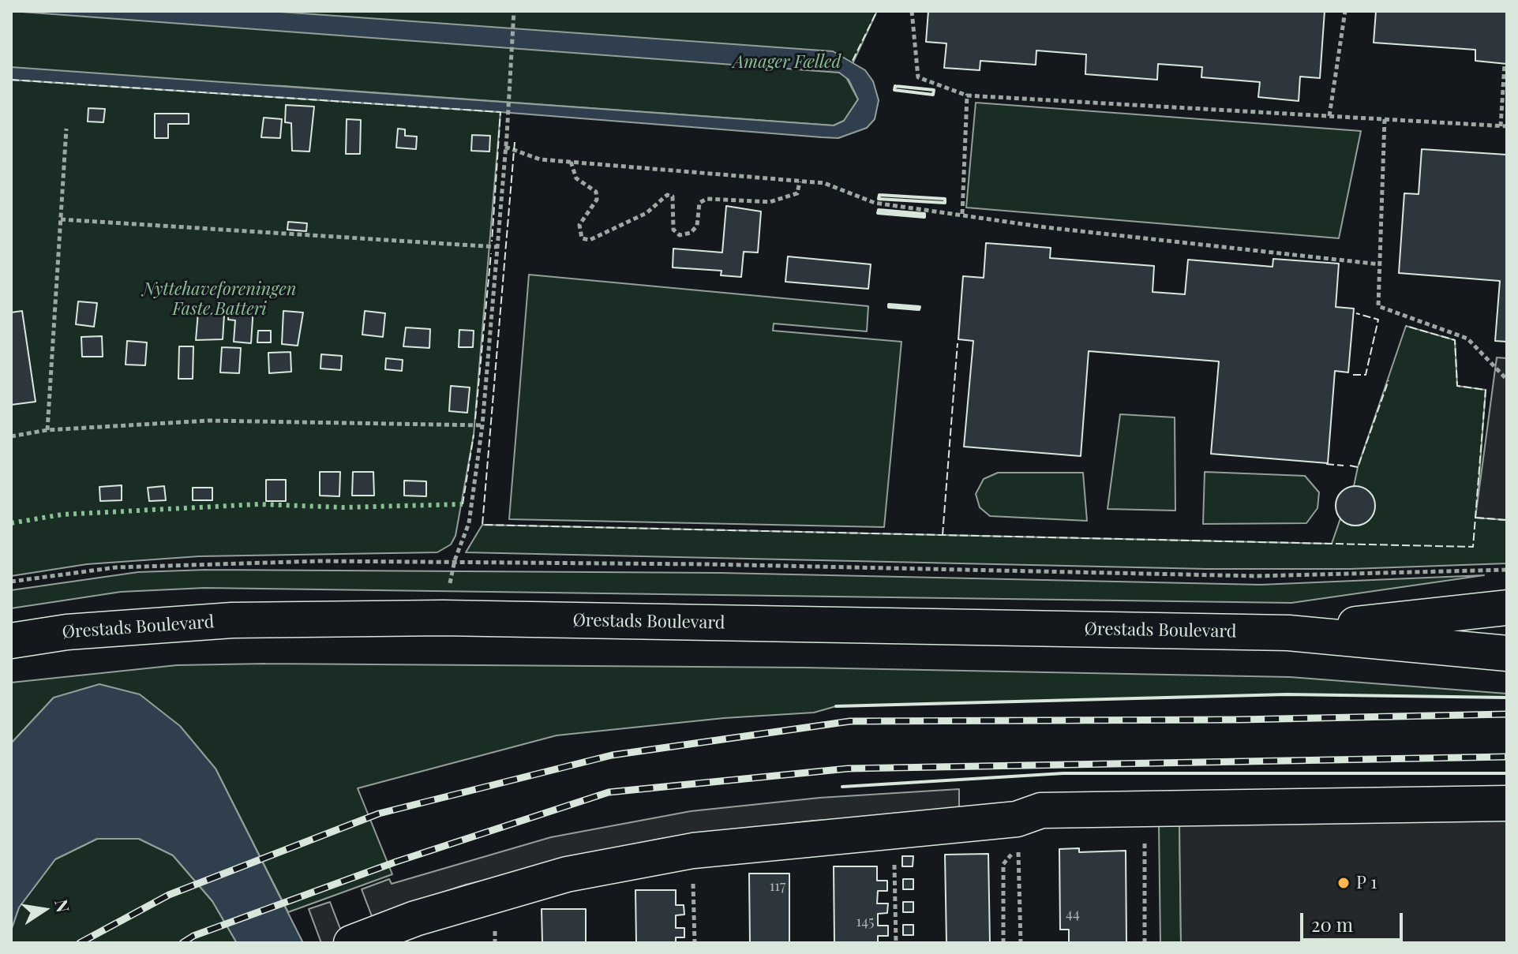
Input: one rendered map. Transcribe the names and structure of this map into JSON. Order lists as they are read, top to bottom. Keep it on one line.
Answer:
{"streets":{"street":["Ørestads Boulevard"]},"parks":["Amager Fælled","Nyttehaveforeningen Faste Batteri"],"places":["P 1"],"house_numbers":["117","44","145"],"scale_bar":"20 m","north":"right"}
